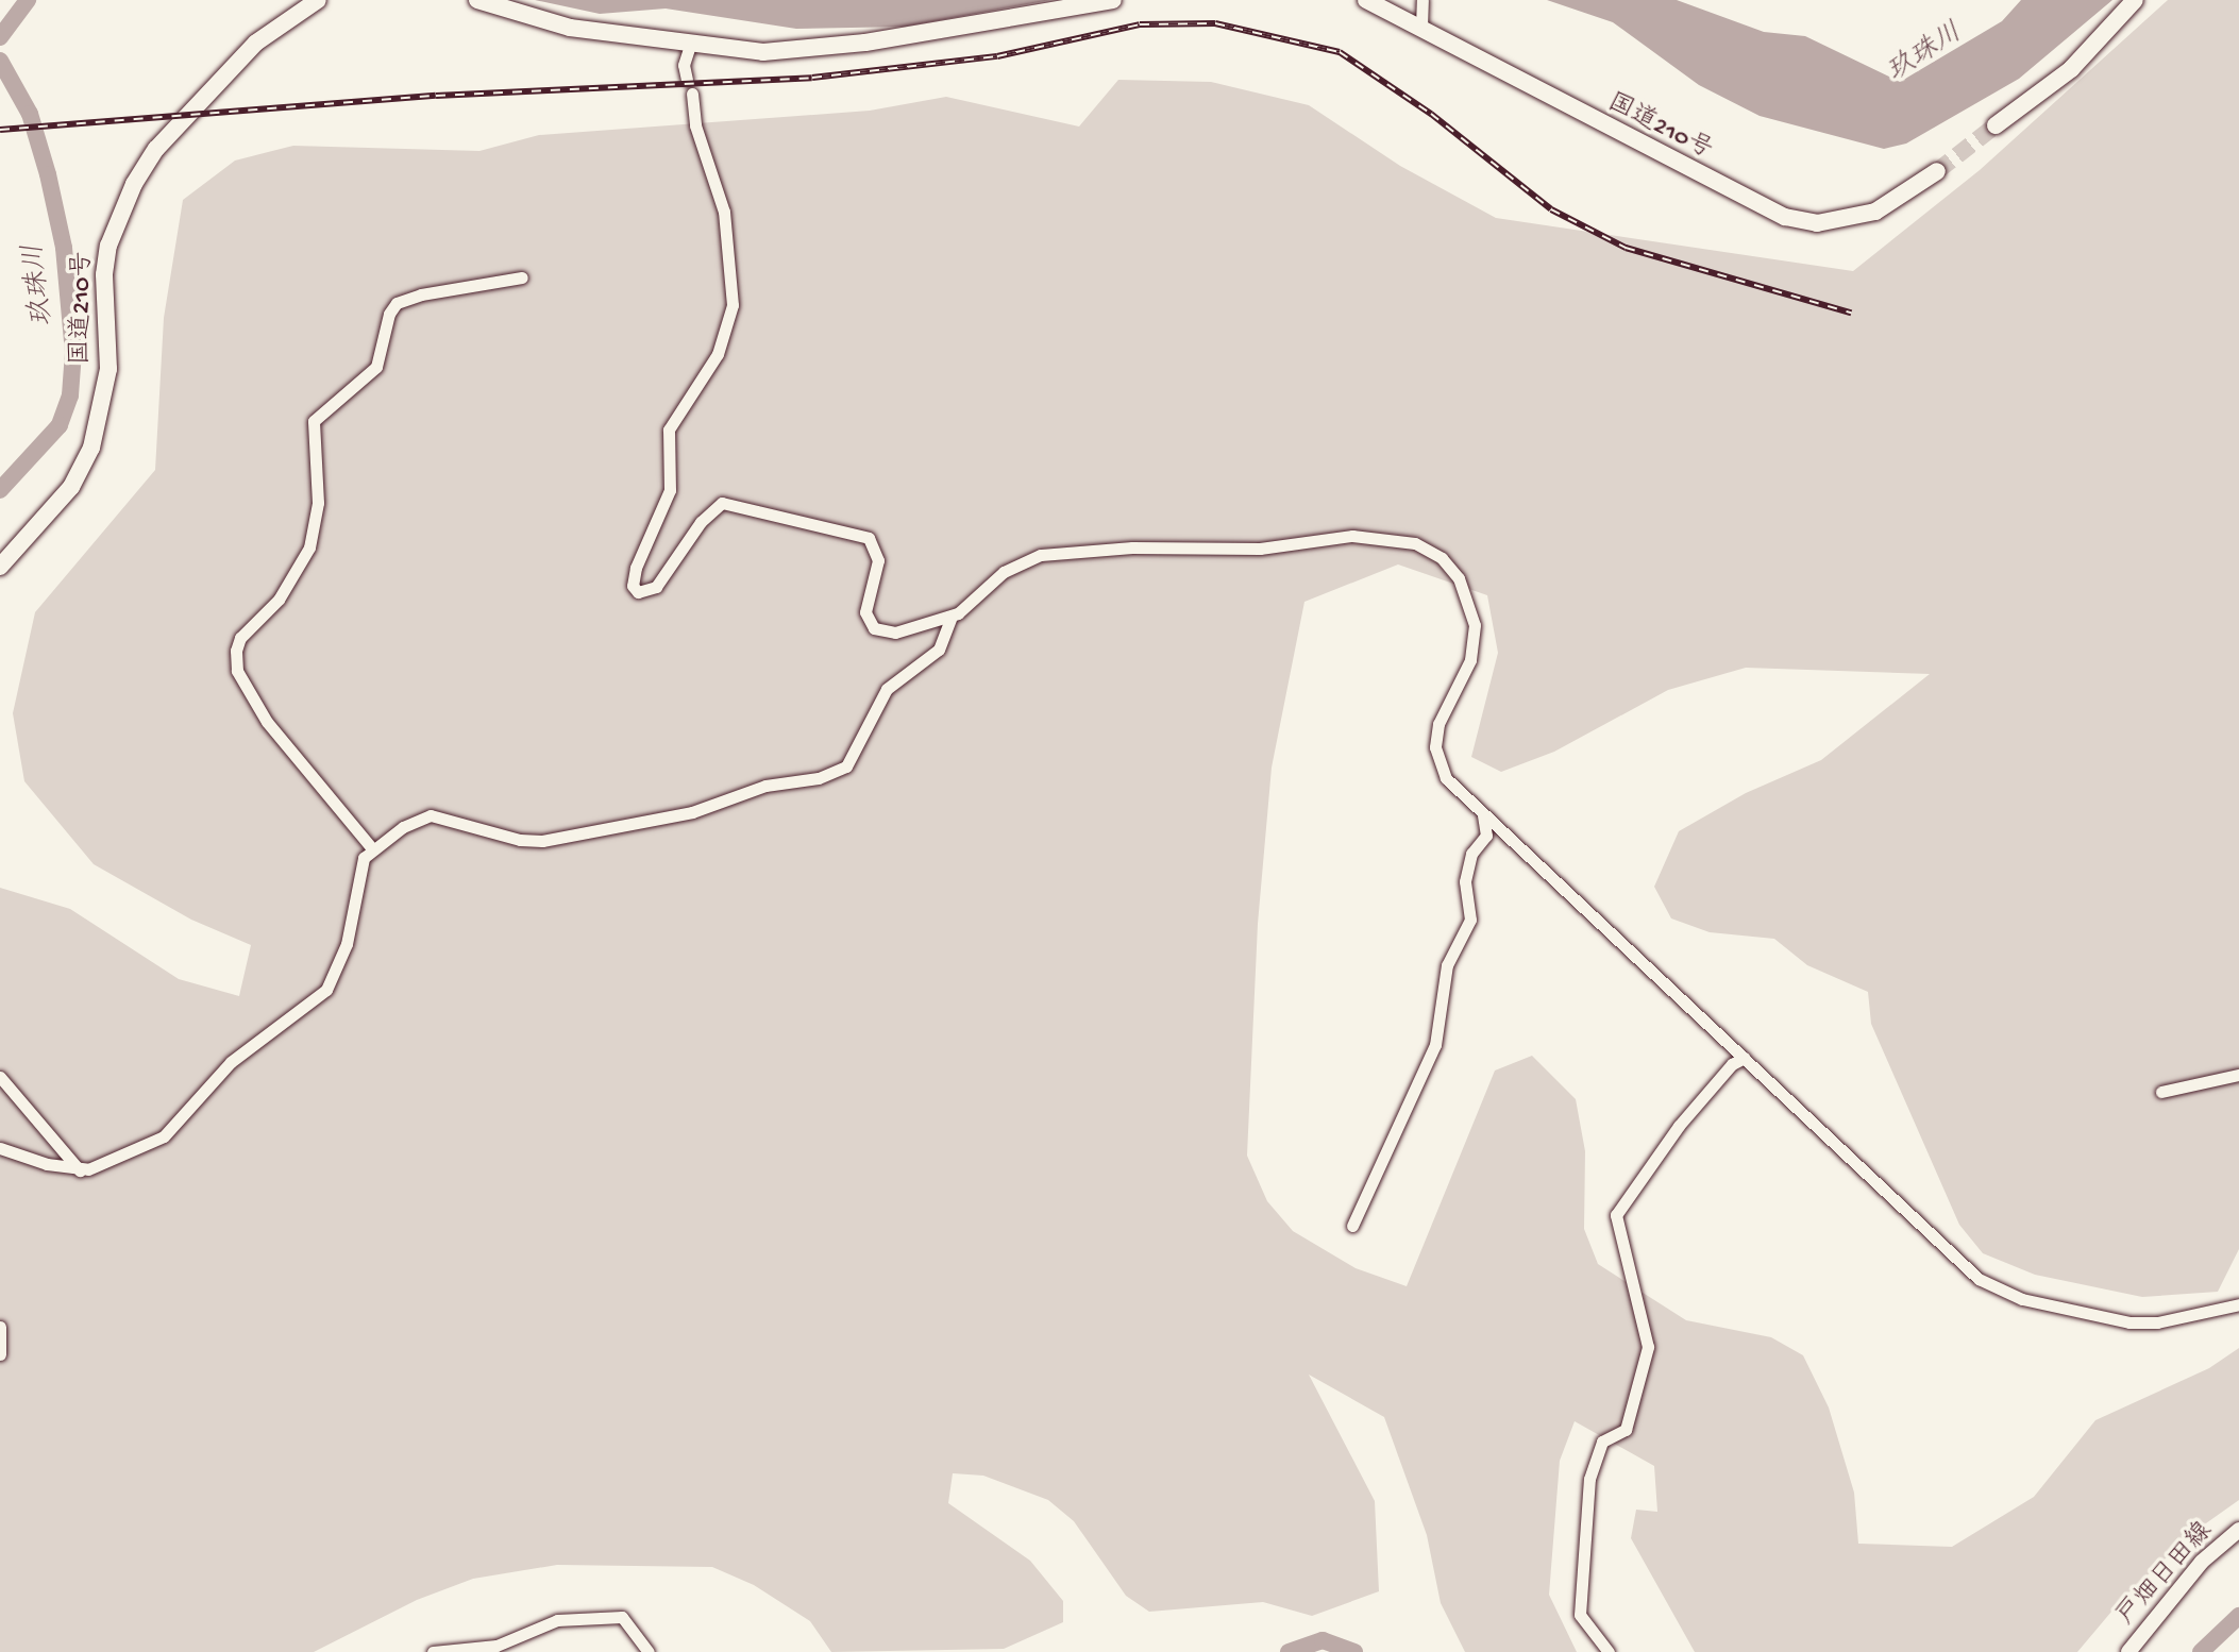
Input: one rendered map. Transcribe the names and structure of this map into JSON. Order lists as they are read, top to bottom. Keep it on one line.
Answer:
{"streets":{"highway":["国道210号"],"main road":["戸畑日田線"]},"water":["玖珠川"]}
